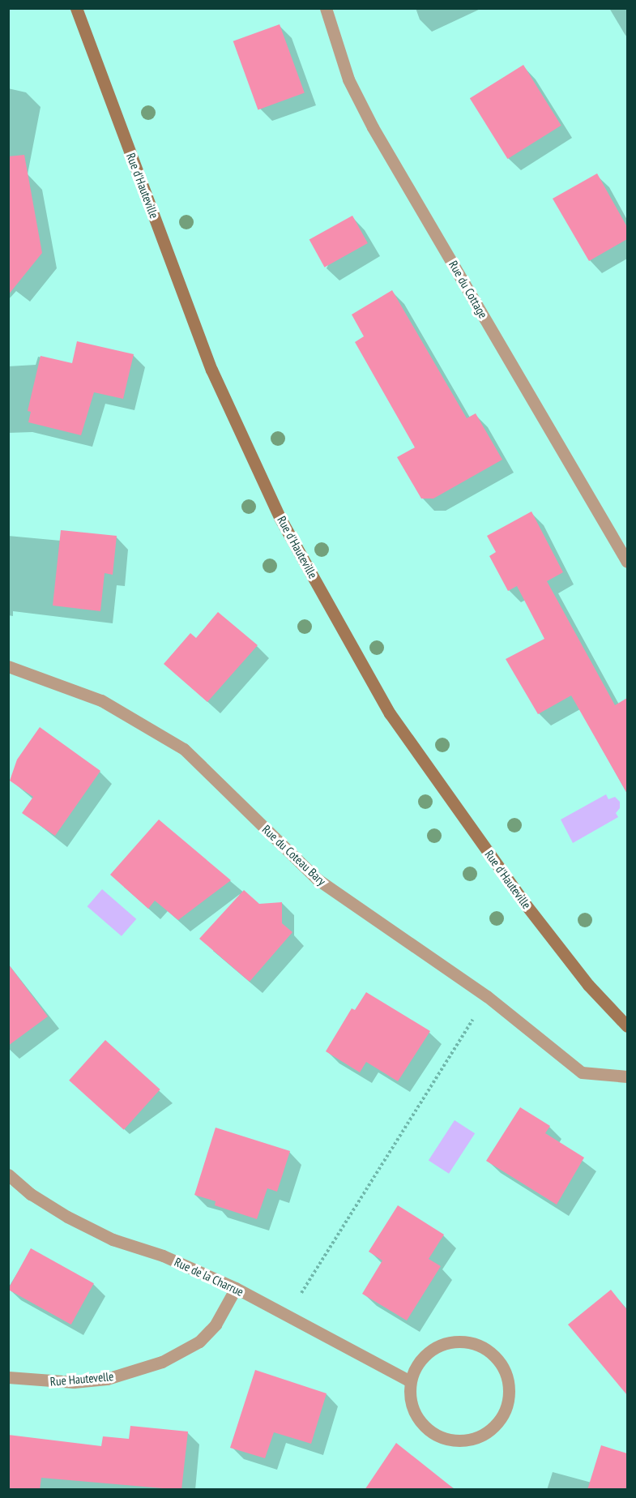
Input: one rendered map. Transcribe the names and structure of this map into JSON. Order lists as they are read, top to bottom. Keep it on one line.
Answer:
{"streets":{"street":["Rue d'Hauteville","Rue du Cottage","Rue du Coteau Bary","Rue de la Charrue","Rue Hautevelle"]},"crossings":[["Rue de la Charrue","Rue Hautevelle"]]}
